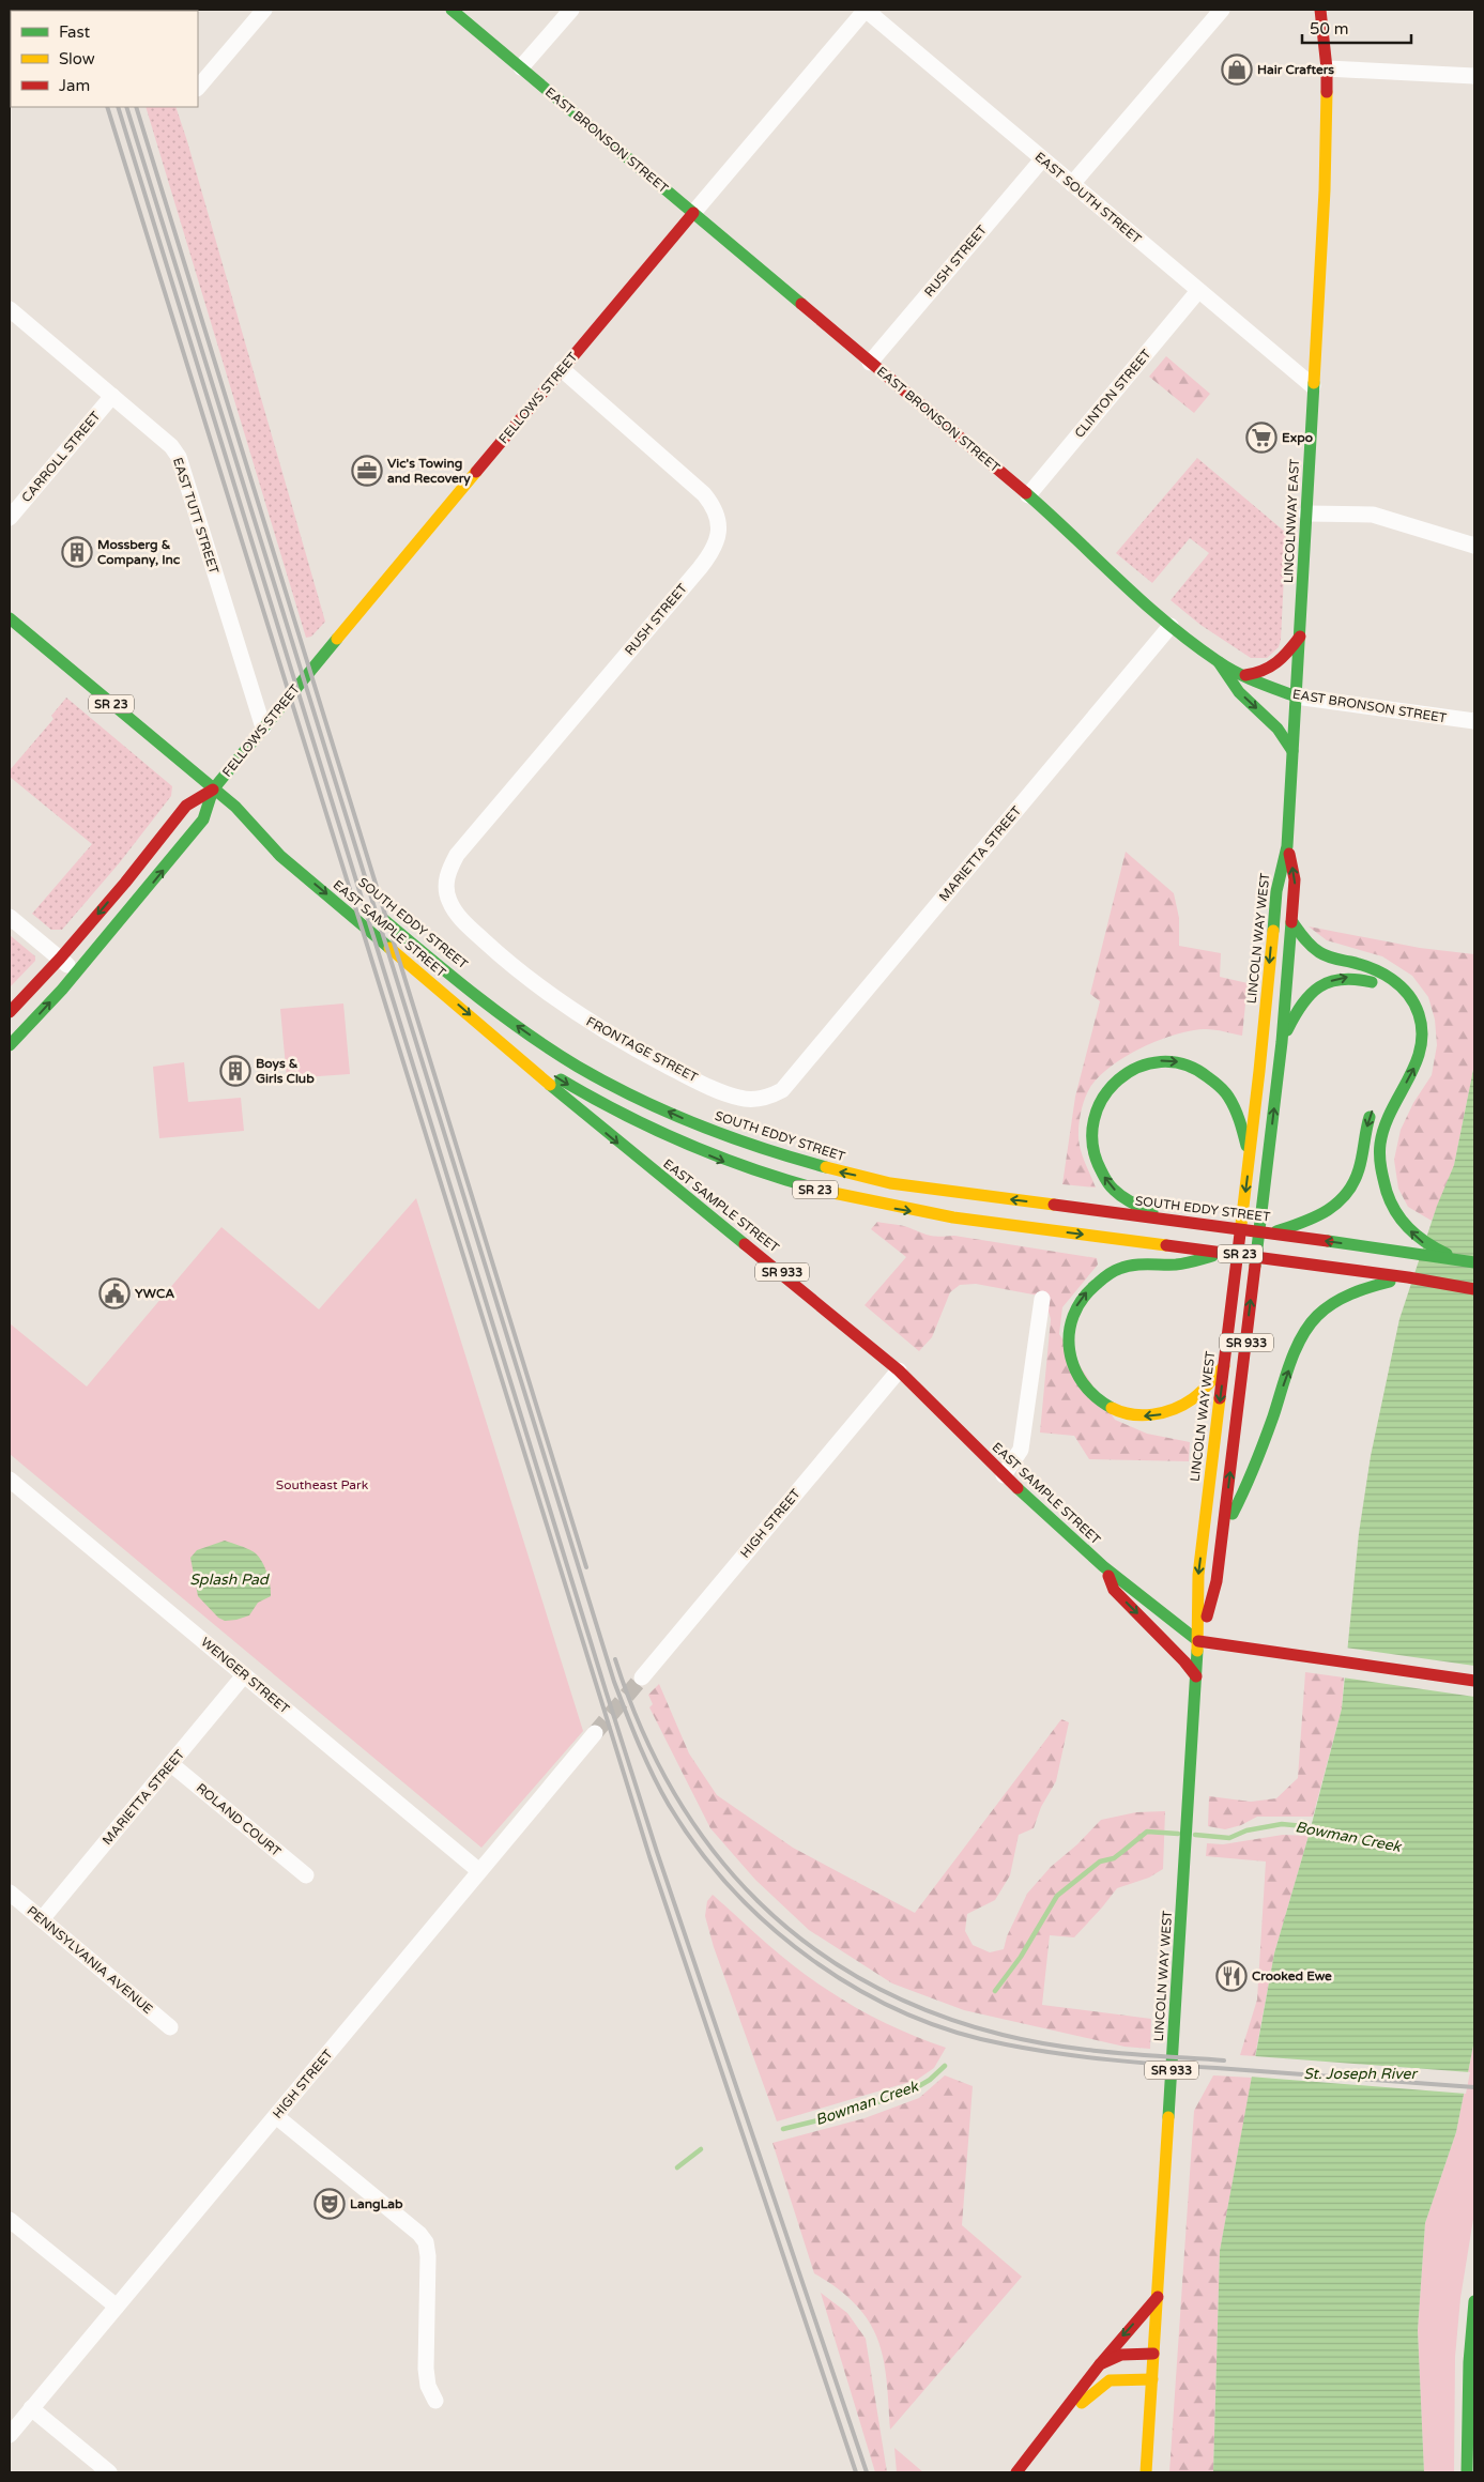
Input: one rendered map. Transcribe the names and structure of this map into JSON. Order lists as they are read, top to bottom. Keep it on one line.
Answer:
{"streets":{"main road":["EAST BRONSON STREET","FELLOWS STREET","LINCOLNWAY EAST","SR 23","SOUTH EDDY STREET","EAST SAMPLE STREET","LINCOLN WAY WEST","SR 933"],"street":["EAST SOUTH STREET","RUSH STREET","CLINTON STREET","CARROLL STREET","EAST TUTT STREET","MARIETTA STREET","FRONTAGE STREET","HIGH STREET","WENGER STREET","ROLAND COURT","PENNSYLVANIA AVENUE"]},"crossings":[["EAST BRONSON STREET","RUSH STREET"],["EAST BRONSON STREET","CLINTON STREET"],["EAST BRONSON STREET","FELLOWS STREET"],["EAST BRONSON STREET","LINCOLNWAY EAST"],["EAST BRONSON STREET","MARIETTA STREET"],["EAST SOUTH STREET","RUSH STREET"],["EAST SOUTH STREET","CLINTON STREET"],["EAST SOUTH STREET","FELLOWS STREET"],["EAST SOUTH STREET","LINCOLNWAY EAST"],["RUSH STREET","FELLOWS STREET"],["RUSH STREET","FRONTAGE STREET"],["FELLOWS STREET","EAST TUTT STREET"],["FELLOWS STREET","EAST SAMPLE STREET"],["CARROLL STREET","EAST TUTT STREET"],["LINCOLNWAY EAST","LINCOLN WAY WEST"],["SR 23","EAST SAMPLE STREET"],["MARIETTA STREET","FRONTAGE STREET"],["MARIETTA STREET","WENGER STREET"],["MARIETTA STREET","ROLAND COURT"],["MARIETTA STREET","PENNSYLVANIA AVENUE"],["EAST SAMPLE STREET","LINCOLN WAY WEST"],["EAST SAMPLE STREET","HIGH STREET"],["LINCOLN WAY WEST","SR 933"],["HIGH STREET","WENGER STREET"]],"water":["Splash Pad","Bowman Creek","St. Joseph River"],"parks":["Southeast Park"],"places":{"shop":["Hair Crafters"],"supermarket":["Expo"],"office":["Vic's Towing and Recovery"],"building":["Mossberg & Company, Inc","Boys & Girls Club"],"public building":["YWCA"],"restaurant":["Crooked Ewe"],"theatre":["LangLab"]},"legend":["Fast","Slow","Jam"],"scale_bar":"50 m"}
